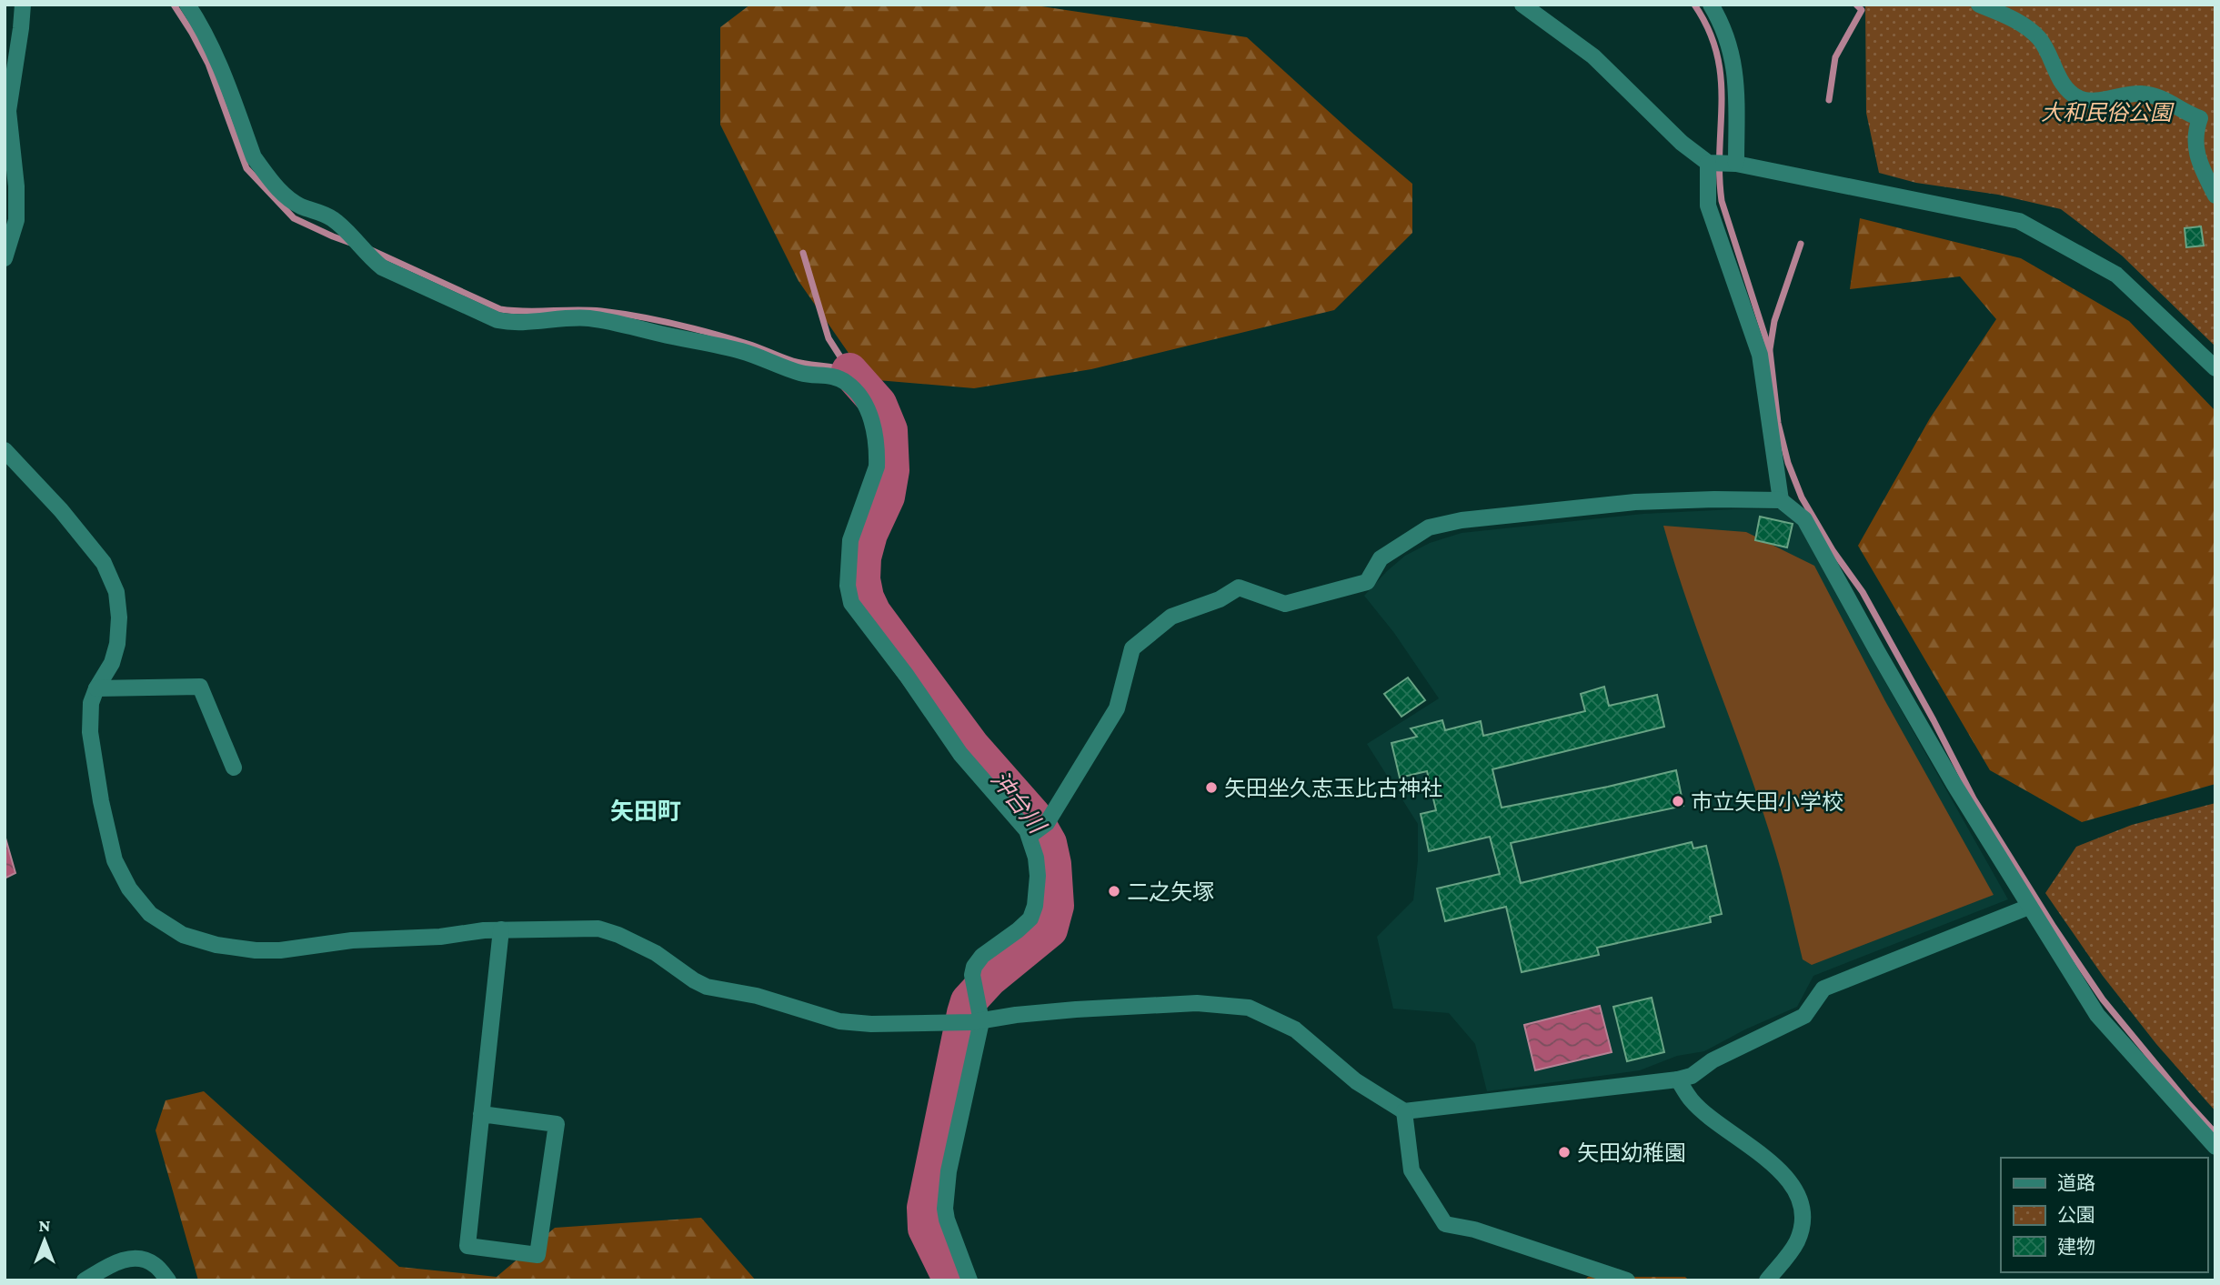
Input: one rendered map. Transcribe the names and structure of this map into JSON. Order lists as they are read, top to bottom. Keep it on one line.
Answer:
{"districts":["矢田町"],"water":["沖台川"],"parks":["大和民俗公園"],"places":["矢田坐久志玉比古神社","市立矢田小学校","二之矢塚","矢田幼稚園"],"legend":["道路","公園","建物"],"north":"top"}
